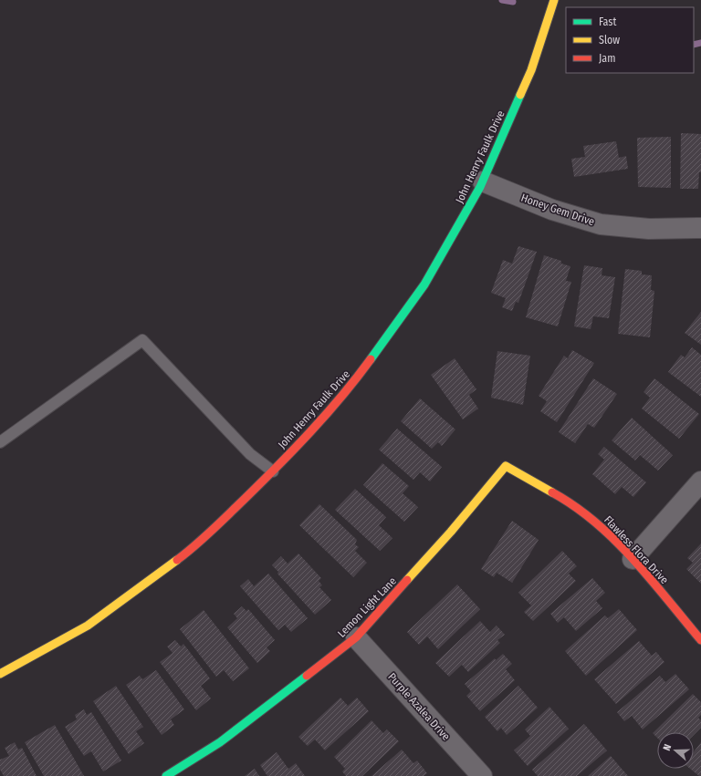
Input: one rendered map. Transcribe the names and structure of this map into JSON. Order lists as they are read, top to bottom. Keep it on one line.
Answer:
{"streets":{"street":["John Henry Faulk Drive","Honey Gem Drive","Flawless Flora Drive","Lemon Light Lane","Purple Azalea Drive"]},"crossings":[["John Henry Faulk Drive","Honey Gem Drive"],["Flawless Flora Drive","Lemon Light Lane"],["Lemon Light Lane","Purple Azalea Drive"]],"legend":["Fast","Slow","Jam"],"north":"left"}
